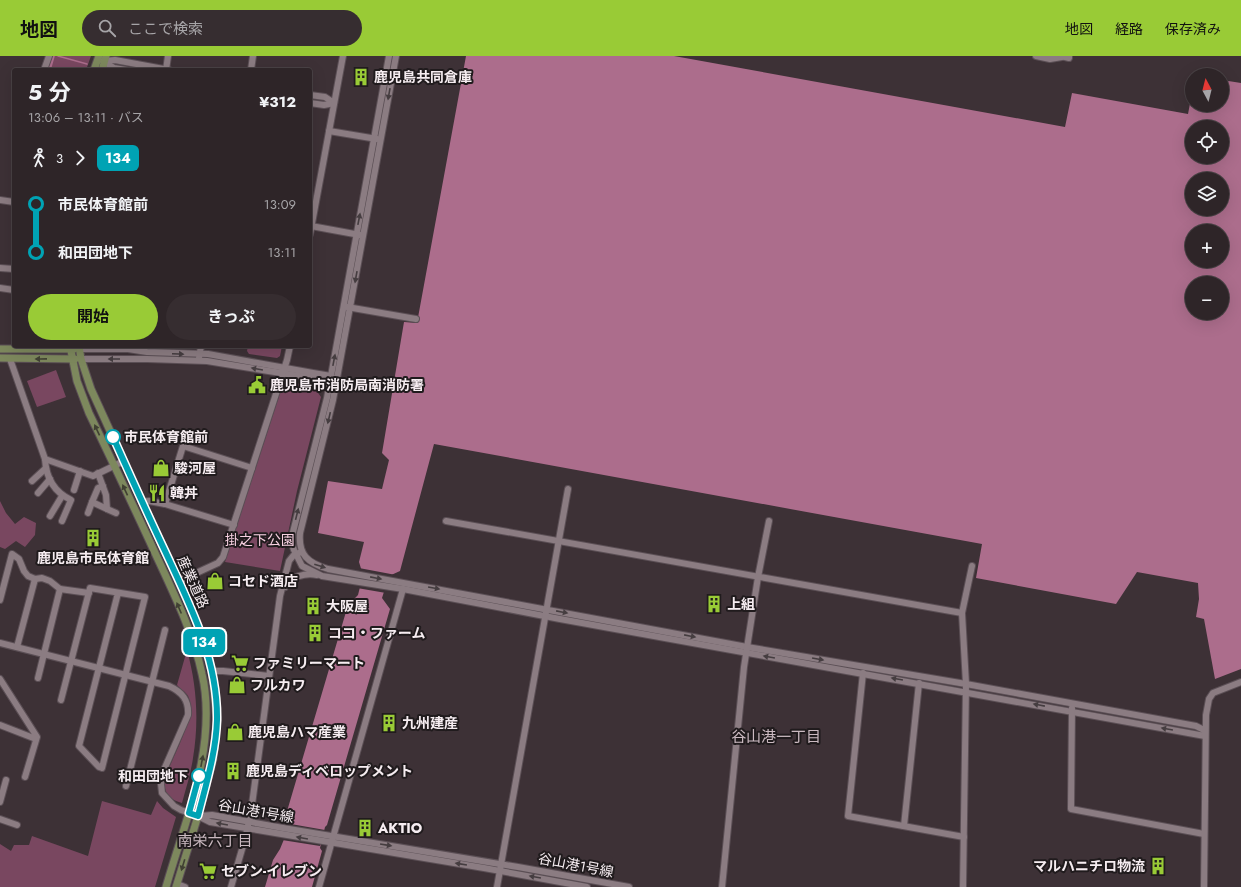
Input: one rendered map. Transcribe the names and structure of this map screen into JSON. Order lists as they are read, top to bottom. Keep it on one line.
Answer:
{"streets":{"main road":["産業道路"],"street":["谷山港1号線"]},"crossings":[["産業道路","谷山港1号線"]],"districts":["谷山港一丁目","南栄六丁目"],"parks":["掛之下公園"],"places":{"building":["鹿児島共同倉庫","鹿児島市民体育館","上組","大阪屋","ココ・ファーム","九州建産","鹿児島ディベロップメント","AKTIO","マルハニチロ物流"],"public building":["鹿児島市消防局南消防署"],"other":["市民体育館前","和田団地下"],"shop":["駿河屋","コセド酒店","フルカワ","鹿児島ハマ産業"],"restaurant":["韓丼"],"supermarket":["ファミリーマート","セブン-イレブン"]},"lines":["bus line 134"],"north":"top","page":{"header":"地図","search":"ここで検索","nav":["地図","経路","保存済み"],"on_map":"134","map_buttons":["+","−"],"heading":["5 分","13:06 – 13:11 · バス","¥312"],"legs":["3","134"],"list":[{"name":"市民体育館前","value":"13:09"},{"name":"和田団地下","value":"13:11"}],"buttons":["開始","きっぷ"]}}
